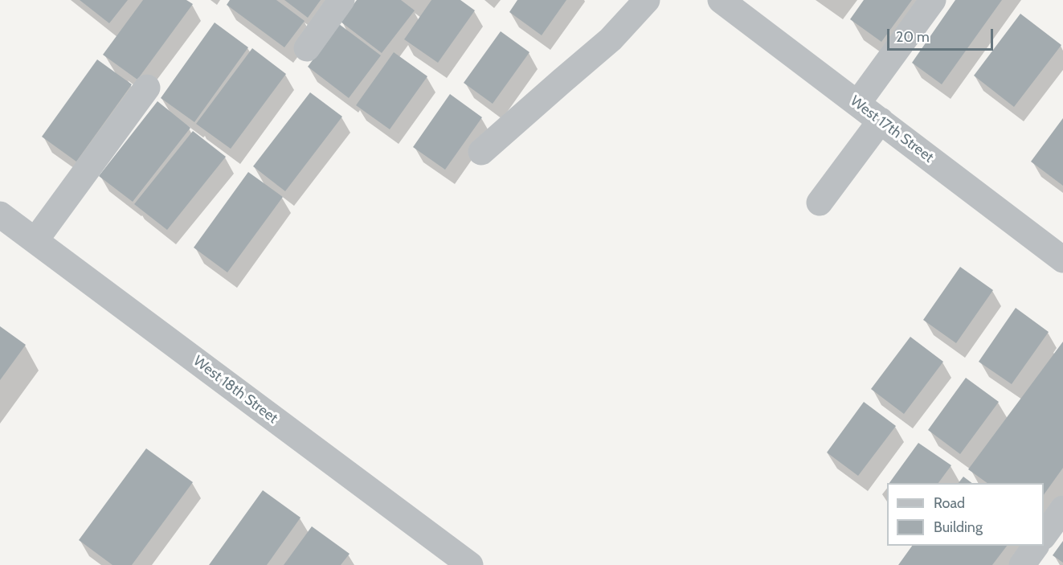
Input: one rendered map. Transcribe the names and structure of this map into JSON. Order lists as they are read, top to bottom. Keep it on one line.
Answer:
{"streets":{"street":["West 17th Street","West 18th Street"]},"legend":["Road","Building"],"scale_bar":"20 m"}
